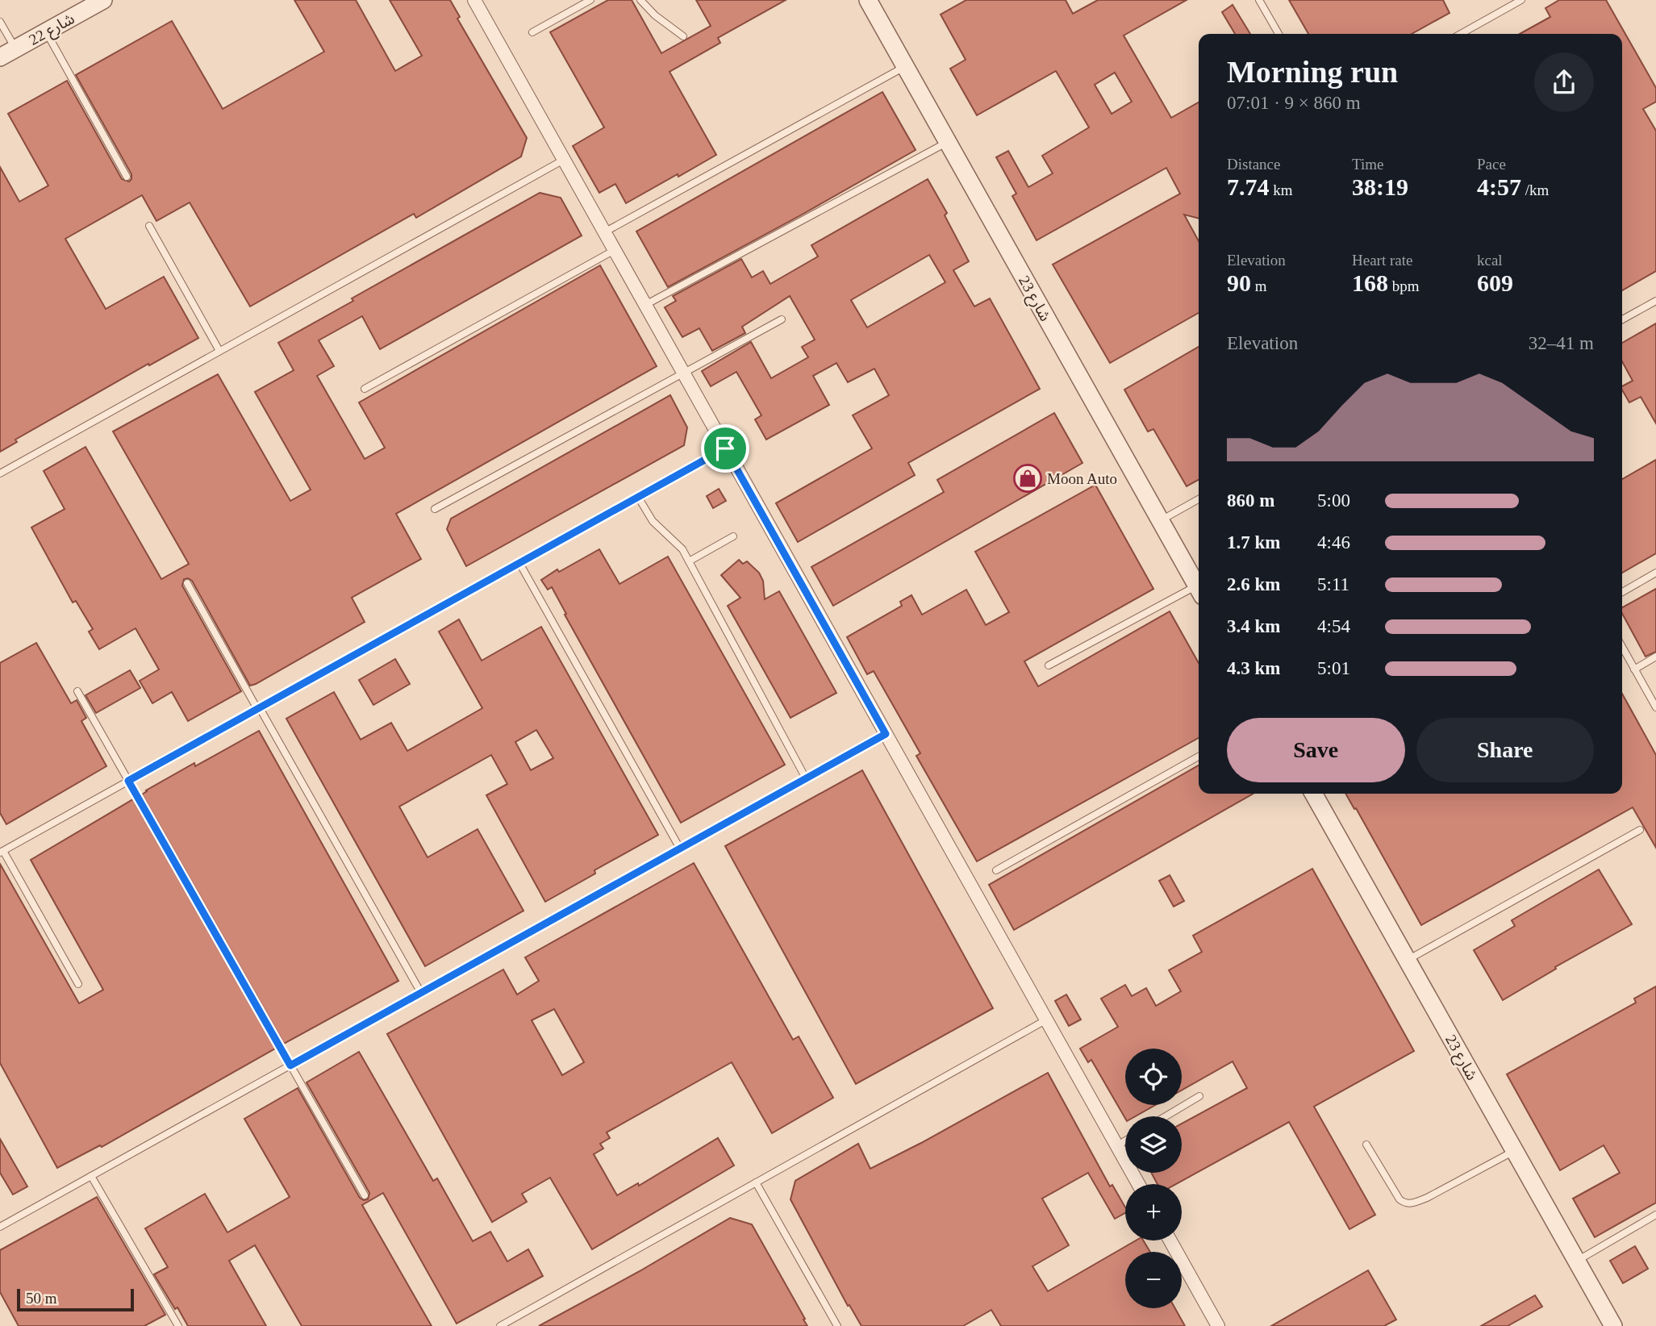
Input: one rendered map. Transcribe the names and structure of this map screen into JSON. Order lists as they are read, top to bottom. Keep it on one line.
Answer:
{"streets":{"street":["شارع 22","شارع 23"]},"places":{"shop":["Moon Auto"]},"scale_bar":"50 m","page":{"heading":["Morning run","07:01 · 9 × 860 m"],"stats":[["Distance","7.74 km"],["Time","38:19"],["Pace","4:57 /km"],["Elevation","90 m"],["Heart rate","168 bpm"],["kcal","609"]],"chart":["Elevation","32–41 m"],"list":[{"name":"860 m","note":"5:00"},{"name":"1.7 km","note":"4:46"},{"name":"2.6 km","note":"5:11"},{"name":"3.4 km","note":"4:54"},{"name":"4.3 km","note":"5:01"}],"buttons":["Save","Share"],"map_buttons":["+","−"],"scale":"50 m"}}
